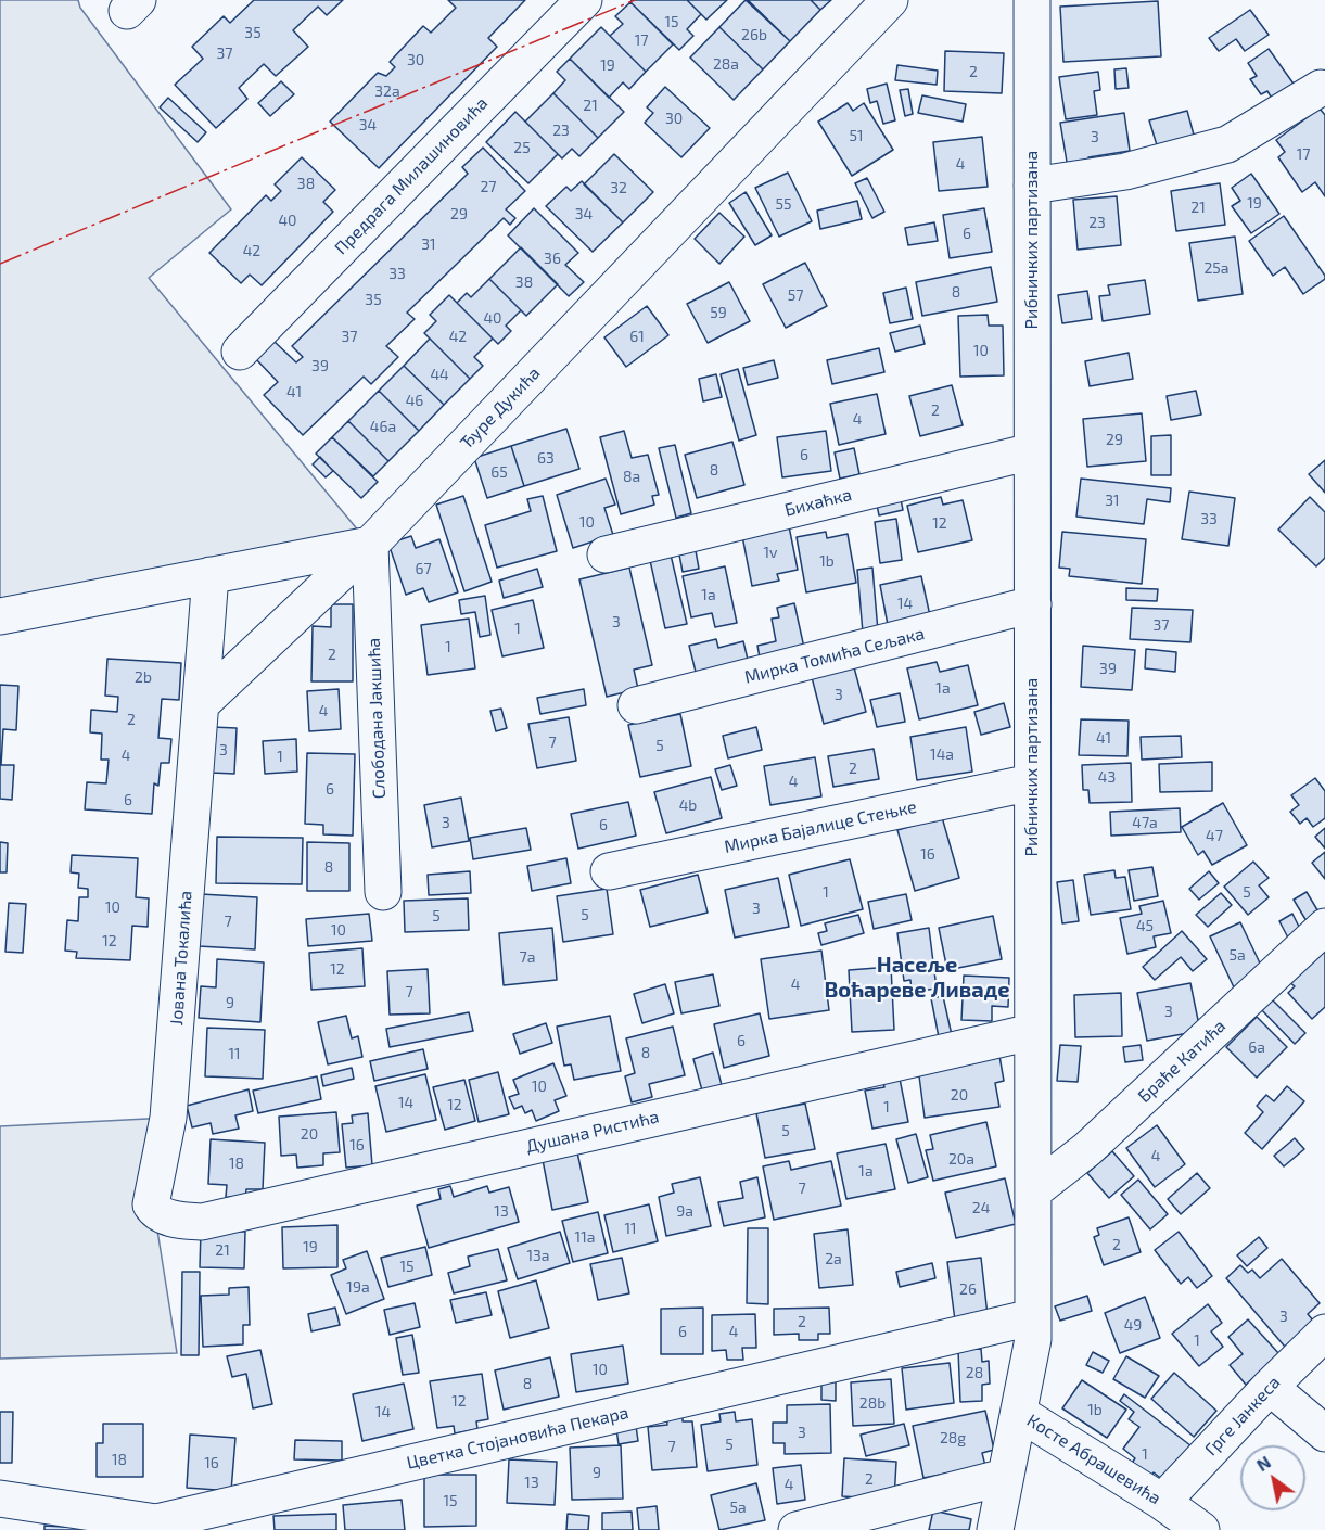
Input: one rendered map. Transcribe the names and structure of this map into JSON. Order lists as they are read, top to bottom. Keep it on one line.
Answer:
{"streets":{"street":["Предрага Милашиновића","Рибничких партизана","Ђуре Дукића","Бихаћка","Мирка Томића Сељака","Слободана Јакшића","Мирка Бајалице Стењке","Јована Токалића","Браће Катића","Душана Ристића","Грге Јанкеса","Цветка Стојановића Пекара","Косте Абрашевића"]},"crossings":[["Рибничких партизана","Бихаћка"],["Рибничких партизана","Мирка Томића Сељака"],["Рибничких партизана","Мирка Бајалице Стењке"],["Рибничких партизана","Браће Катића"],["Рибничких партизана","Душана Ристића"],["Рибничких партизана","Цветка Стојановића Пекара"],["Рибничких партизана","Косте Абрашевића"],["Ђуре Дукића","Слободана Јакшића"],["Јована Токалића","Душана Ристића"],["Грге Јанкеса","Косте Абрашевића"]],"districts":["Насеље Воћареве Ливаде"],"house_numbers":["15","35","26b","17","37","30","28a","19","2","32a","21","30","34","23","51","3","25","17","4","38","27","32","19","55","21","29","34","40","23","6","31","42","36","25a","33","38","8","57","35","59","40","37","42","61","10","39","44","41","46","2","4","46a","29","6","63","8","65","8a","31","33","10","12","1v","1b","67","1a","14","3","37","1","1","2","39","2b","1a","3","4","2","41","7","5","3","14a","4","1","2","43","4","6","6","4b","3","47a","6","47","16","8","1","5","10","3","5","5","7","45","10","12","5a","7a","12","4","7","9","3","6","6a","8","11","10","20","14","12","1","5","20","16","4","20a","18","1a","7","24","13","9a","11","11a","2","19","21","13a","2a","15","19a","26","3","2","49","6","4","1","10","28","8","12","28b","1b","14","3","28g","5","7","1","18","16","9","2","13","4","15","5a"],"north":"top left"}
